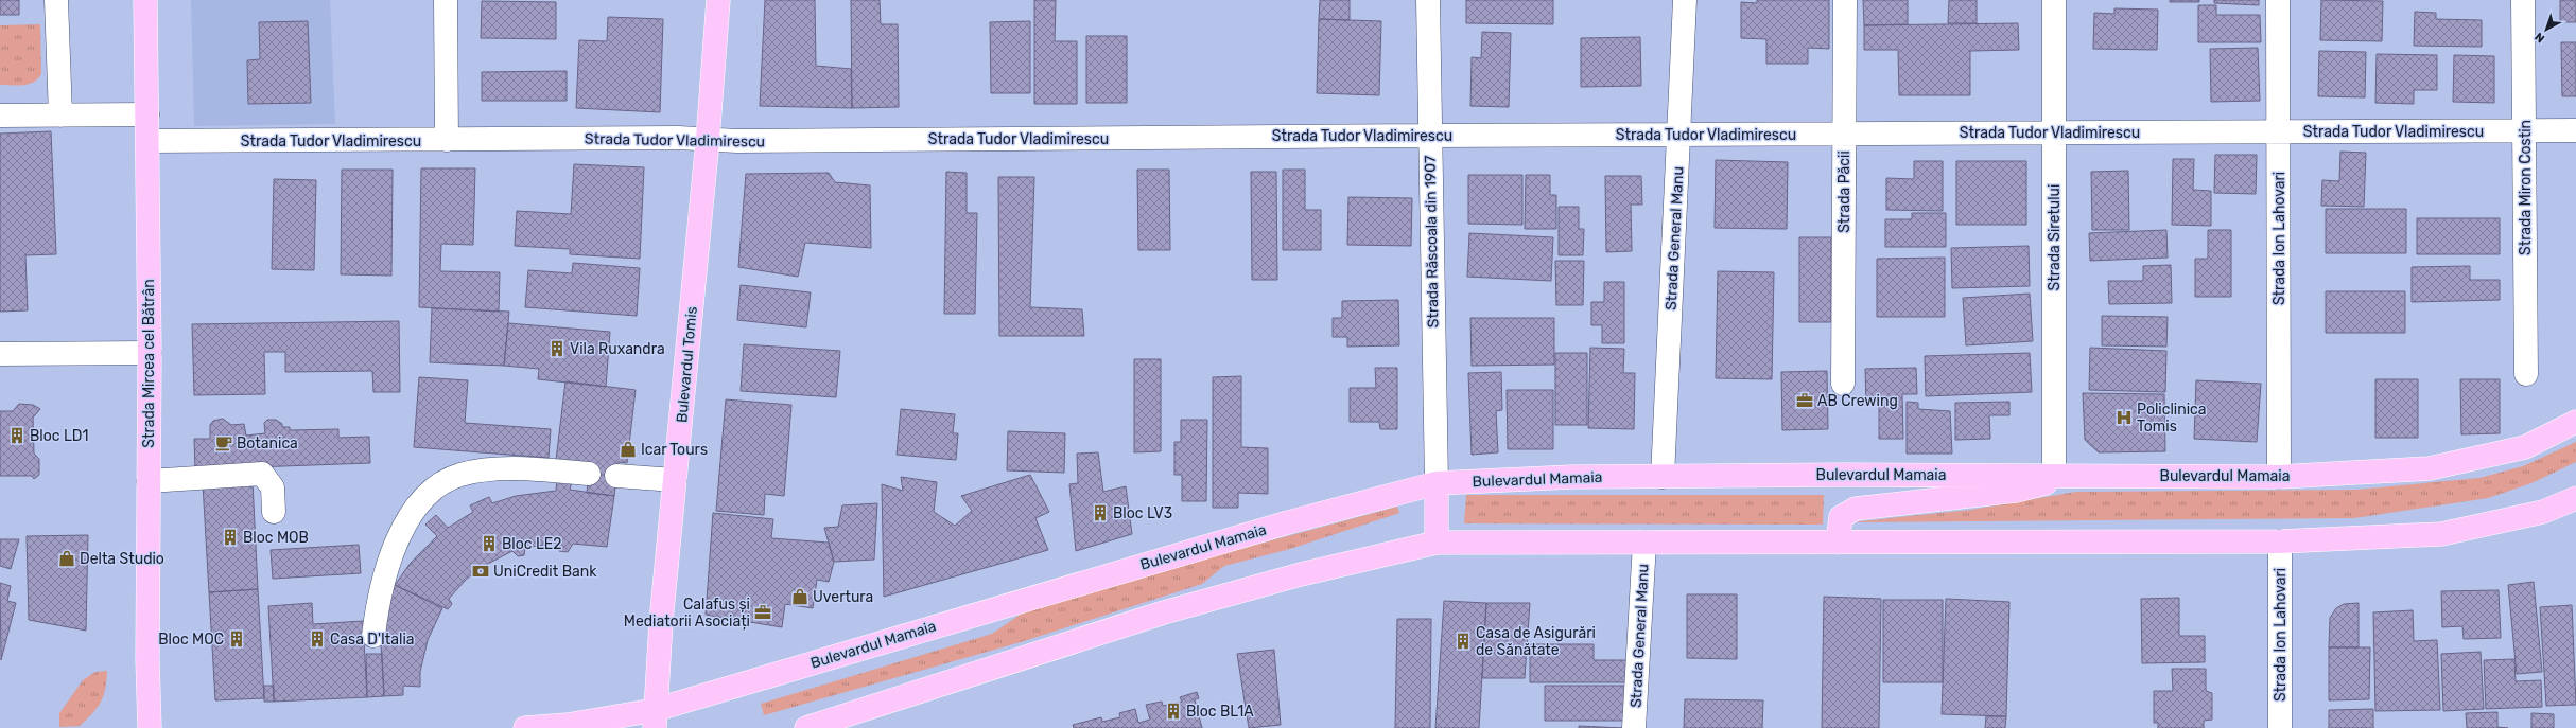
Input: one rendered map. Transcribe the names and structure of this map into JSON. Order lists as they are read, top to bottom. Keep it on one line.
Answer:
{"streets":{"main road":["Strada Mircea cel Bătrân","Bulevardul Tomis","Bulevardul Mamaia"],"street":["Strada Tudor Vladimirescu","Strada Miron Costin","Strada Păcii","Strada Siretului","Strada General Manu","Strada Ion Lahovari","Strada Răscoala din 1907"]},"crossings":[["Strada Tudor Vladimirescu","Strada Miron Costin"],["Strada Tudor Vladimirescu","Strada Păcii"],["Strada Tudor Vladimirescu","Strada Siretului"],["Strada Tudor Vladimirescu","Strada General Manu"],["Strada Tudor Vladimirescu","Strada Ion Lahovari"],["Strada Tudor Vladimirescu","Strada Răscoala din 1907"],["Strada Tudor Vladimirescu","Strada Mircea cel Bătrân"],["Strada Tudor Vladimirescu","Bulevardul Tomis"],["Strada Siretului","Bulevardul Mamaia"],["Strada General Manu","Bulevardul Mamaia"],["Strada Ion Lahovari","Bulevardul Mamaia"],["Strada Răscoala din 1907","Bulevardul Mamaia"],["Bulevardul Tomis","Bulevardul Mamaia"]],"places":{"building":["Vila Ruxandra","Bloc LD1","Bloc LV3","Bloc MOB","Bloc LE2","Bloc MOC","Casa D'Italia","Casa de Asigurări de Sănătate","Bloc BL1A"],"office":["AB Crewing","Calafus și Mediatorii Asociați"],"hospital":["Policlinica Tomis"],"cafe":["Botanica"],"shop":["Icar Tours","Delta Studio","Uvertura"],"bank":["UniCredit Bank"]},"north":"bottom left"}
